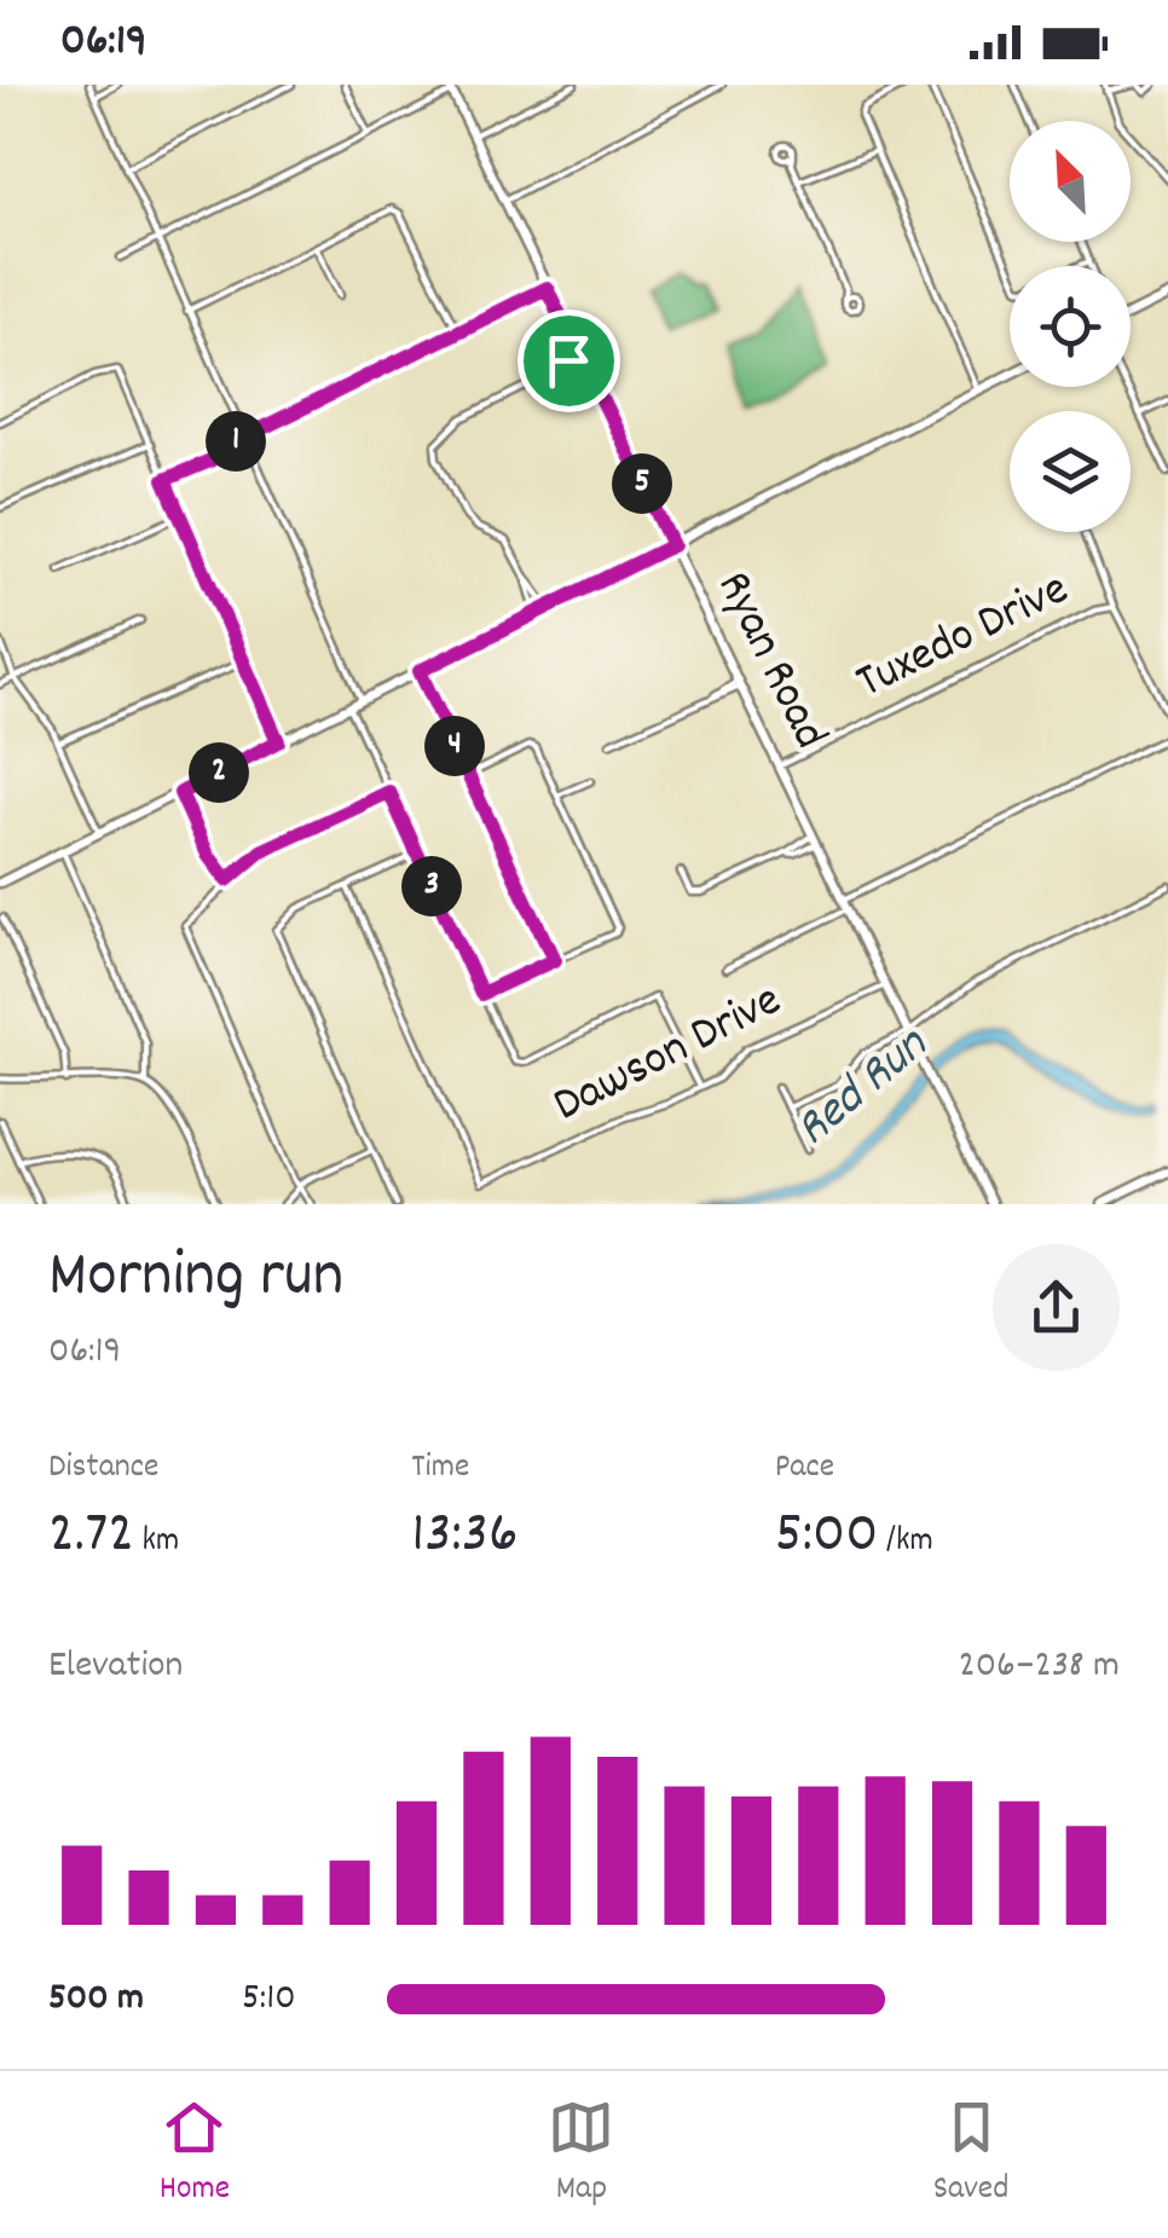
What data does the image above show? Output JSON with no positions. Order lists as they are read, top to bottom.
{
  "streets": {
    "main road": ["Ryan Road"],
    "street": ["Tuxedo Drive", "Dawson Drive"]
  },
  "crossings": [
    ["Tuxedo Drive", "Ryan Road"],
    ["Ryan Road", "Dawson Drive"]
  ],
  "water": ["Red Run"],
  "north": "top left",
  "page": {
    "status": "06:19",
    "pins": [
      "1",
      "5",
      "4",
      "2",
      "3"
    ],
    "heading": ["Morning run", "06:19"],
    "stats": [
      ["Distance", "2.72 km"],
      ["Time", "13:36"],
      ["Pace", "5:00 /km"]
    ],
    "chart": ["Elevation", "206–238 m"],
    "list": [
      {
        "name": "500 m",
        "note": "5:10"
      }
    ],
    "tabs": ["Home", "Map", "Saved"]
  }
}
